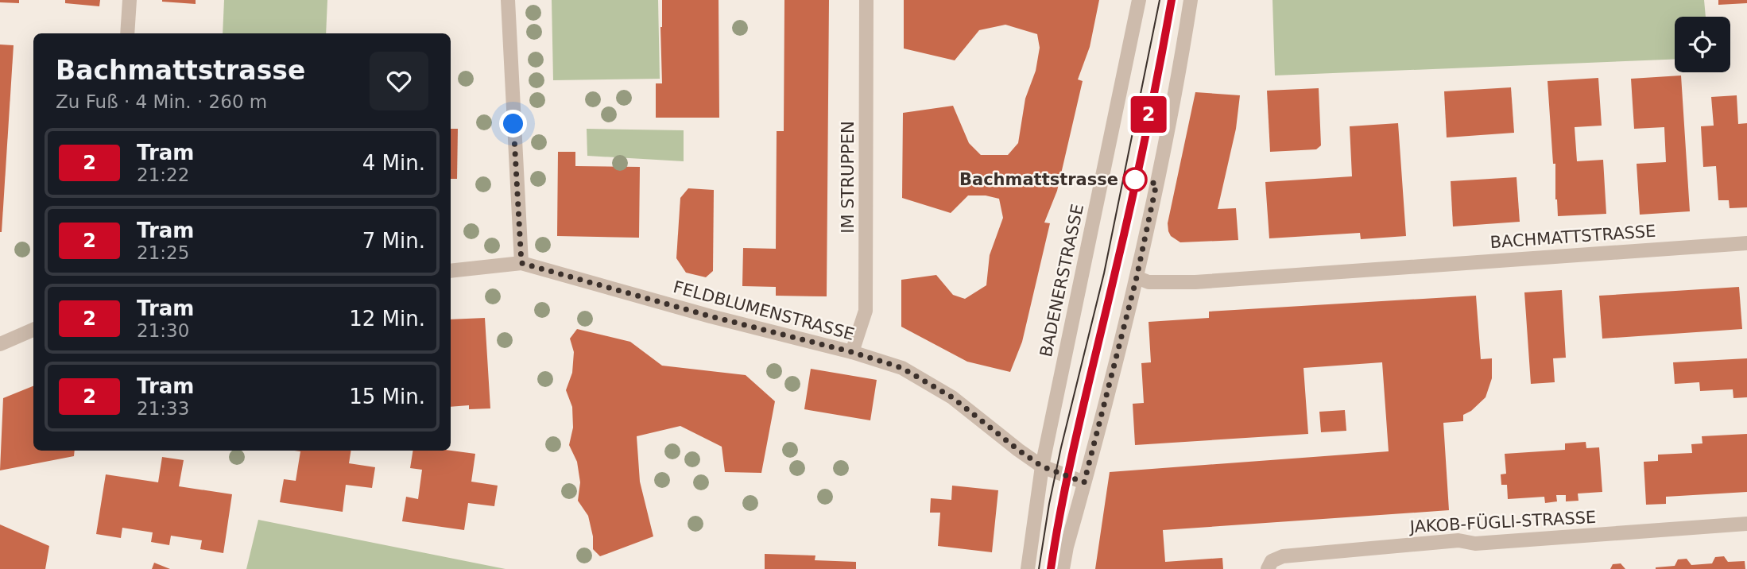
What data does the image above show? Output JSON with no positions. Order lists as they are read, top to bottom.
{
  "streets": {
    "street": [
      "IM STRUPPEN",
      "BACHMATTSTRASSE",
      "BADENERSTRASSE",
      "FELDBLUMENSTRASSE",
      "JAKOB-FÜGLI-STRASSE"
    ]
  },
  "crossings": [
    ["IM STRUPPEN", "FELDBLUMENSTRASSE"],
    ["BADENERSTRASSE", "FELDBLUMENSTRASSE"]
  ],
  "places": ["Bachmattstrasse"],
  "lines": ["tram line 2"],
  "page": {
    "on_map": "2",
    "heading": ["Bachmattstrasse", "Zu Fuß · 4 Min. · 260 m"],
    "list": [
      {
        "mark": "2",
        "name": "Tram",
        "note": "21:22",
        "value": "4 Min."
      },
      {
        "mark": "2",
        "name": "Tram",
        "note": "21:25",
        "value": "7 Min."
      },
      {
        "mark": "2",
        "name": "Tram",
        "note": "21:30",
        "value": "12 Min."
      },
      {
        "mark": "2",
        "name": "Tram",
        "note": "21:33",
        "value": "15 Min."
      }
    ]
  }
}
